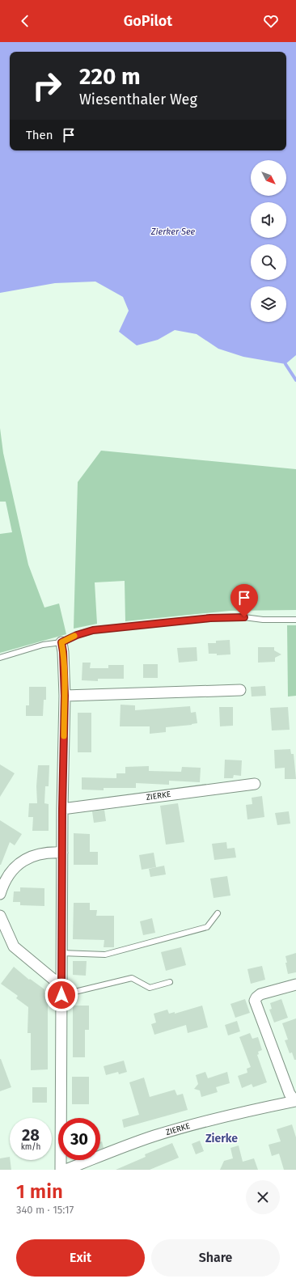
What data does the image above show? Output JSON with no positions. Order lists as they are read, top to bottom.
{
  "streets": {
    "street": ["ZIERKE"]
  },
  "districts": ["Zierke"],
  "water": ["Zierker See"],
  "north": "bottom right",
  "page": {
    "header": "GoPilot",
    "turn": ["220 m", "Wiesenthaler Weg"],
    "then": "Then",
    "speed": "28 km/h",
    "limit": "30",
    "heading": ["1 min", "340 m · 15:17"],
    "buttons": ["Exit", "Share"]
  }
}
